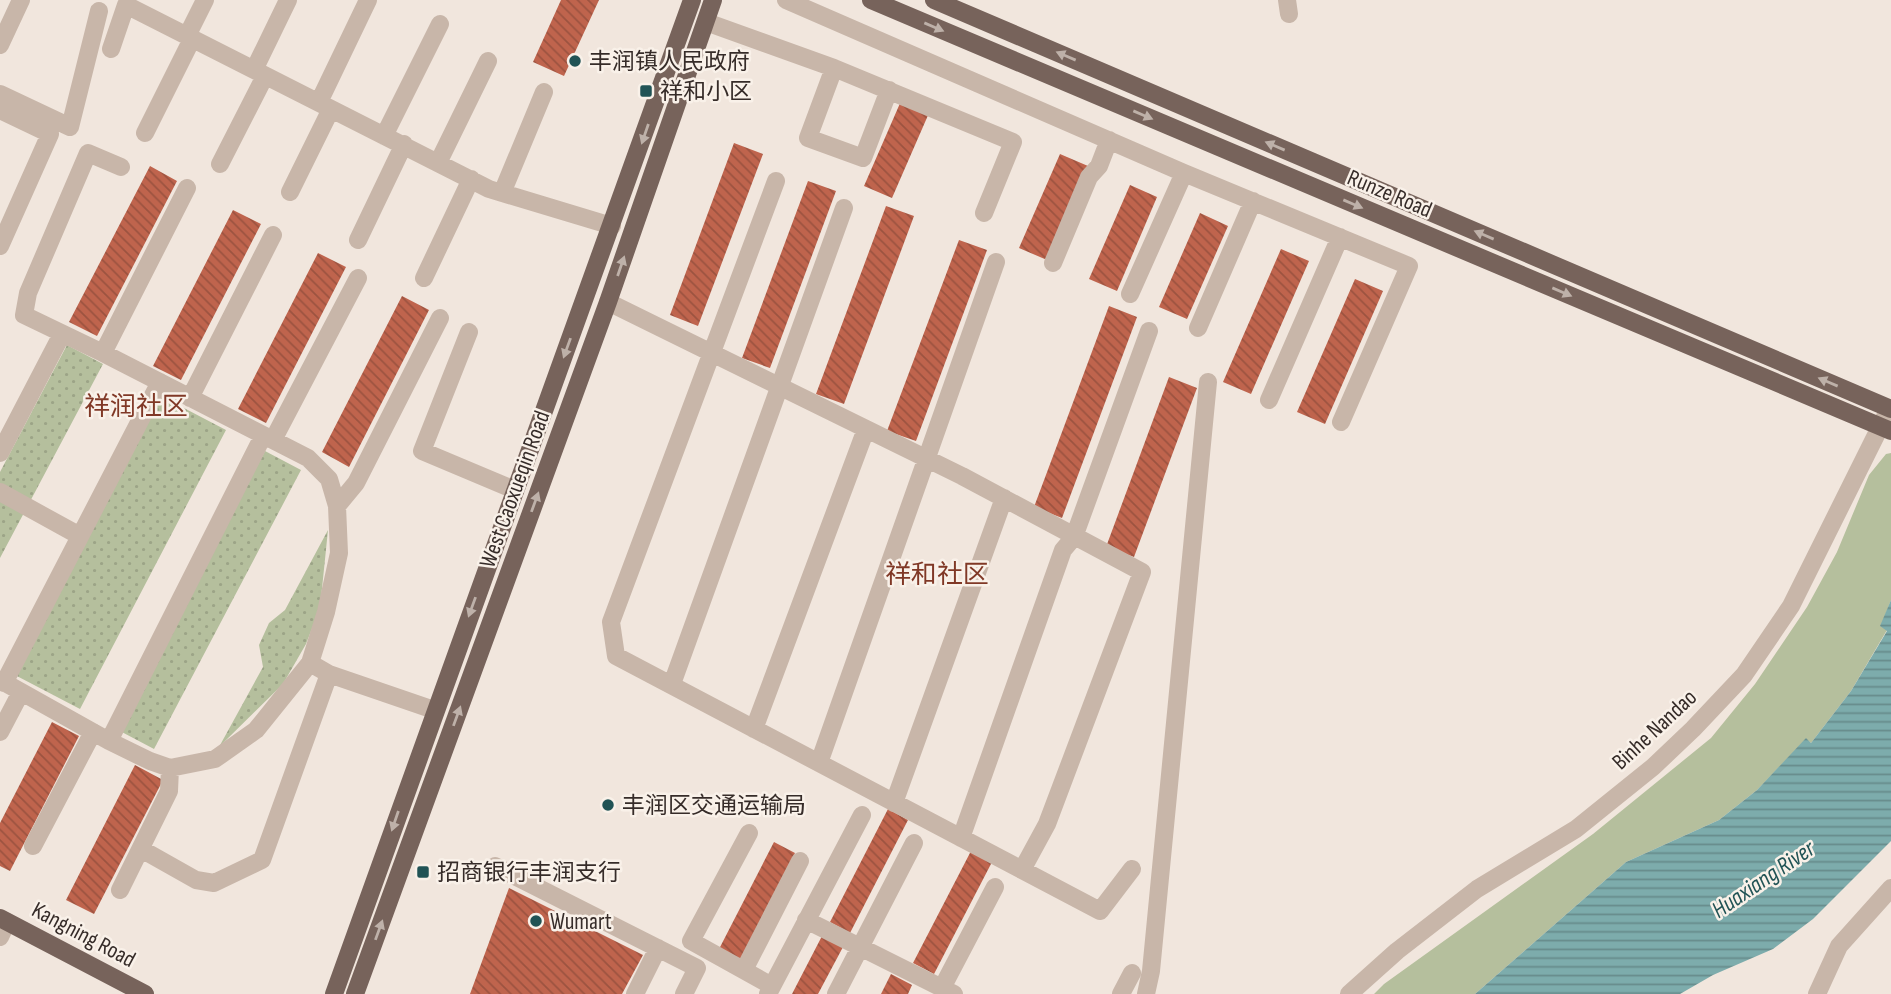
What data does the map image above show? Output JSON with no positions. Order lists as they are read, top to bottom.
{
  "streets": {
    "main road": ["Runze Road", "West Caoxueqin Road", "Kangning Road"],
    "street": ["Binhe Nandao"]
  },
  "crossings": [
    ["Runze Road", "Binhe Nandao"]
  ],
  "districts": ["祥润社区", "祥和社区"],
  "water": ["Huaxiang River"],
  "places": {
    "other": ["丰润镇人民政府", "丰润区交通运输局", "Wumart"],
    "transit": ["祥和小区", "招商银行丰润支行"]
  }
}
